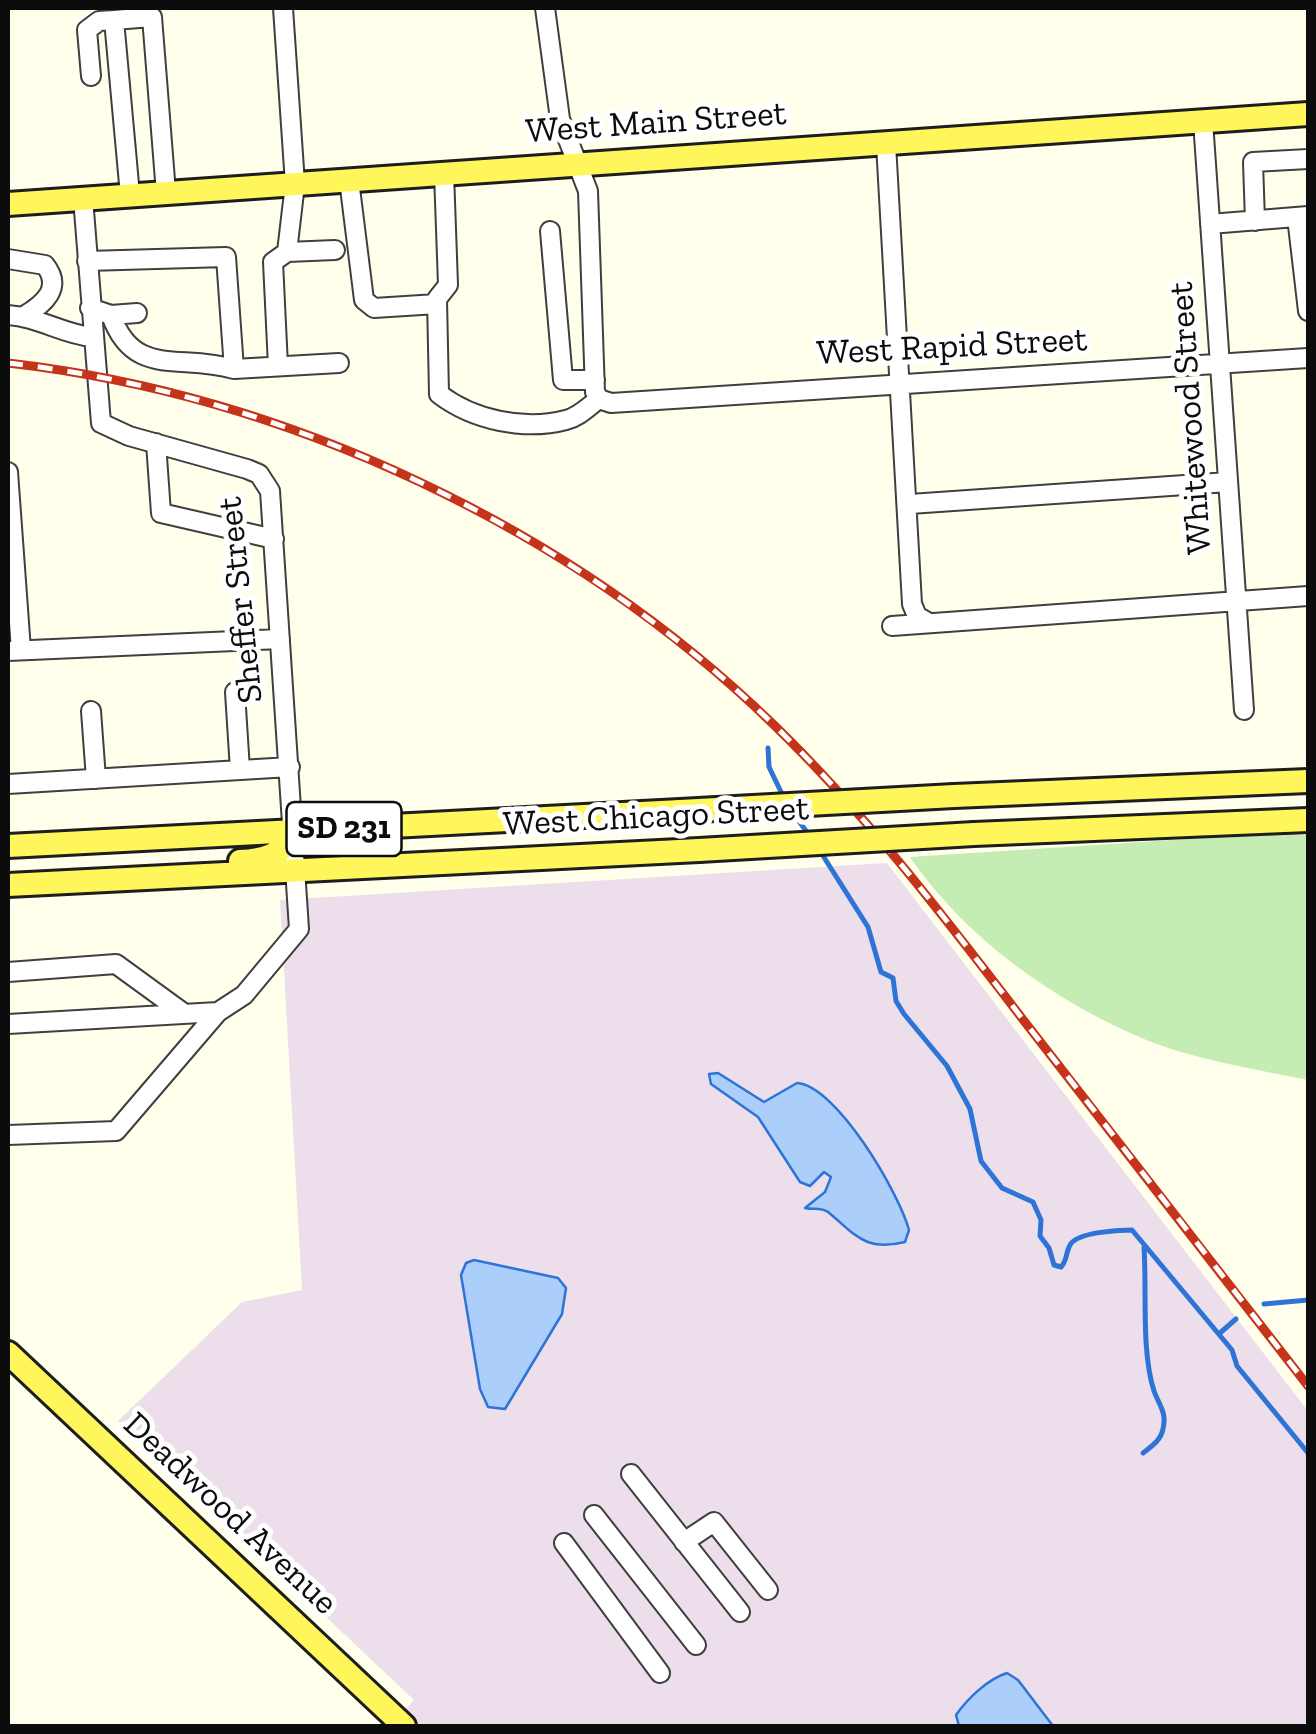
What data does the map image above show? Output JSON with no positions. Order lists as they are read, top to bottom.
{
  "streets": {
    "main road": [
      "West Main Street",
      "West Chicago Street",
      "SD 231",
      "Deadwood Avenue"
    ],
    "street": ["West Rapid Street", "Whitewood Street", "Sheffer Street"]
  },
  "crossings": [
    ["West Main Street", "Whitewood Street"],
    ["West Main Street", "Sheffer Street"],
    ["West Rapid Street", "Whitewood Street"],
    ["Sheffer Street", "West Chicago Street"]
  ]
}
